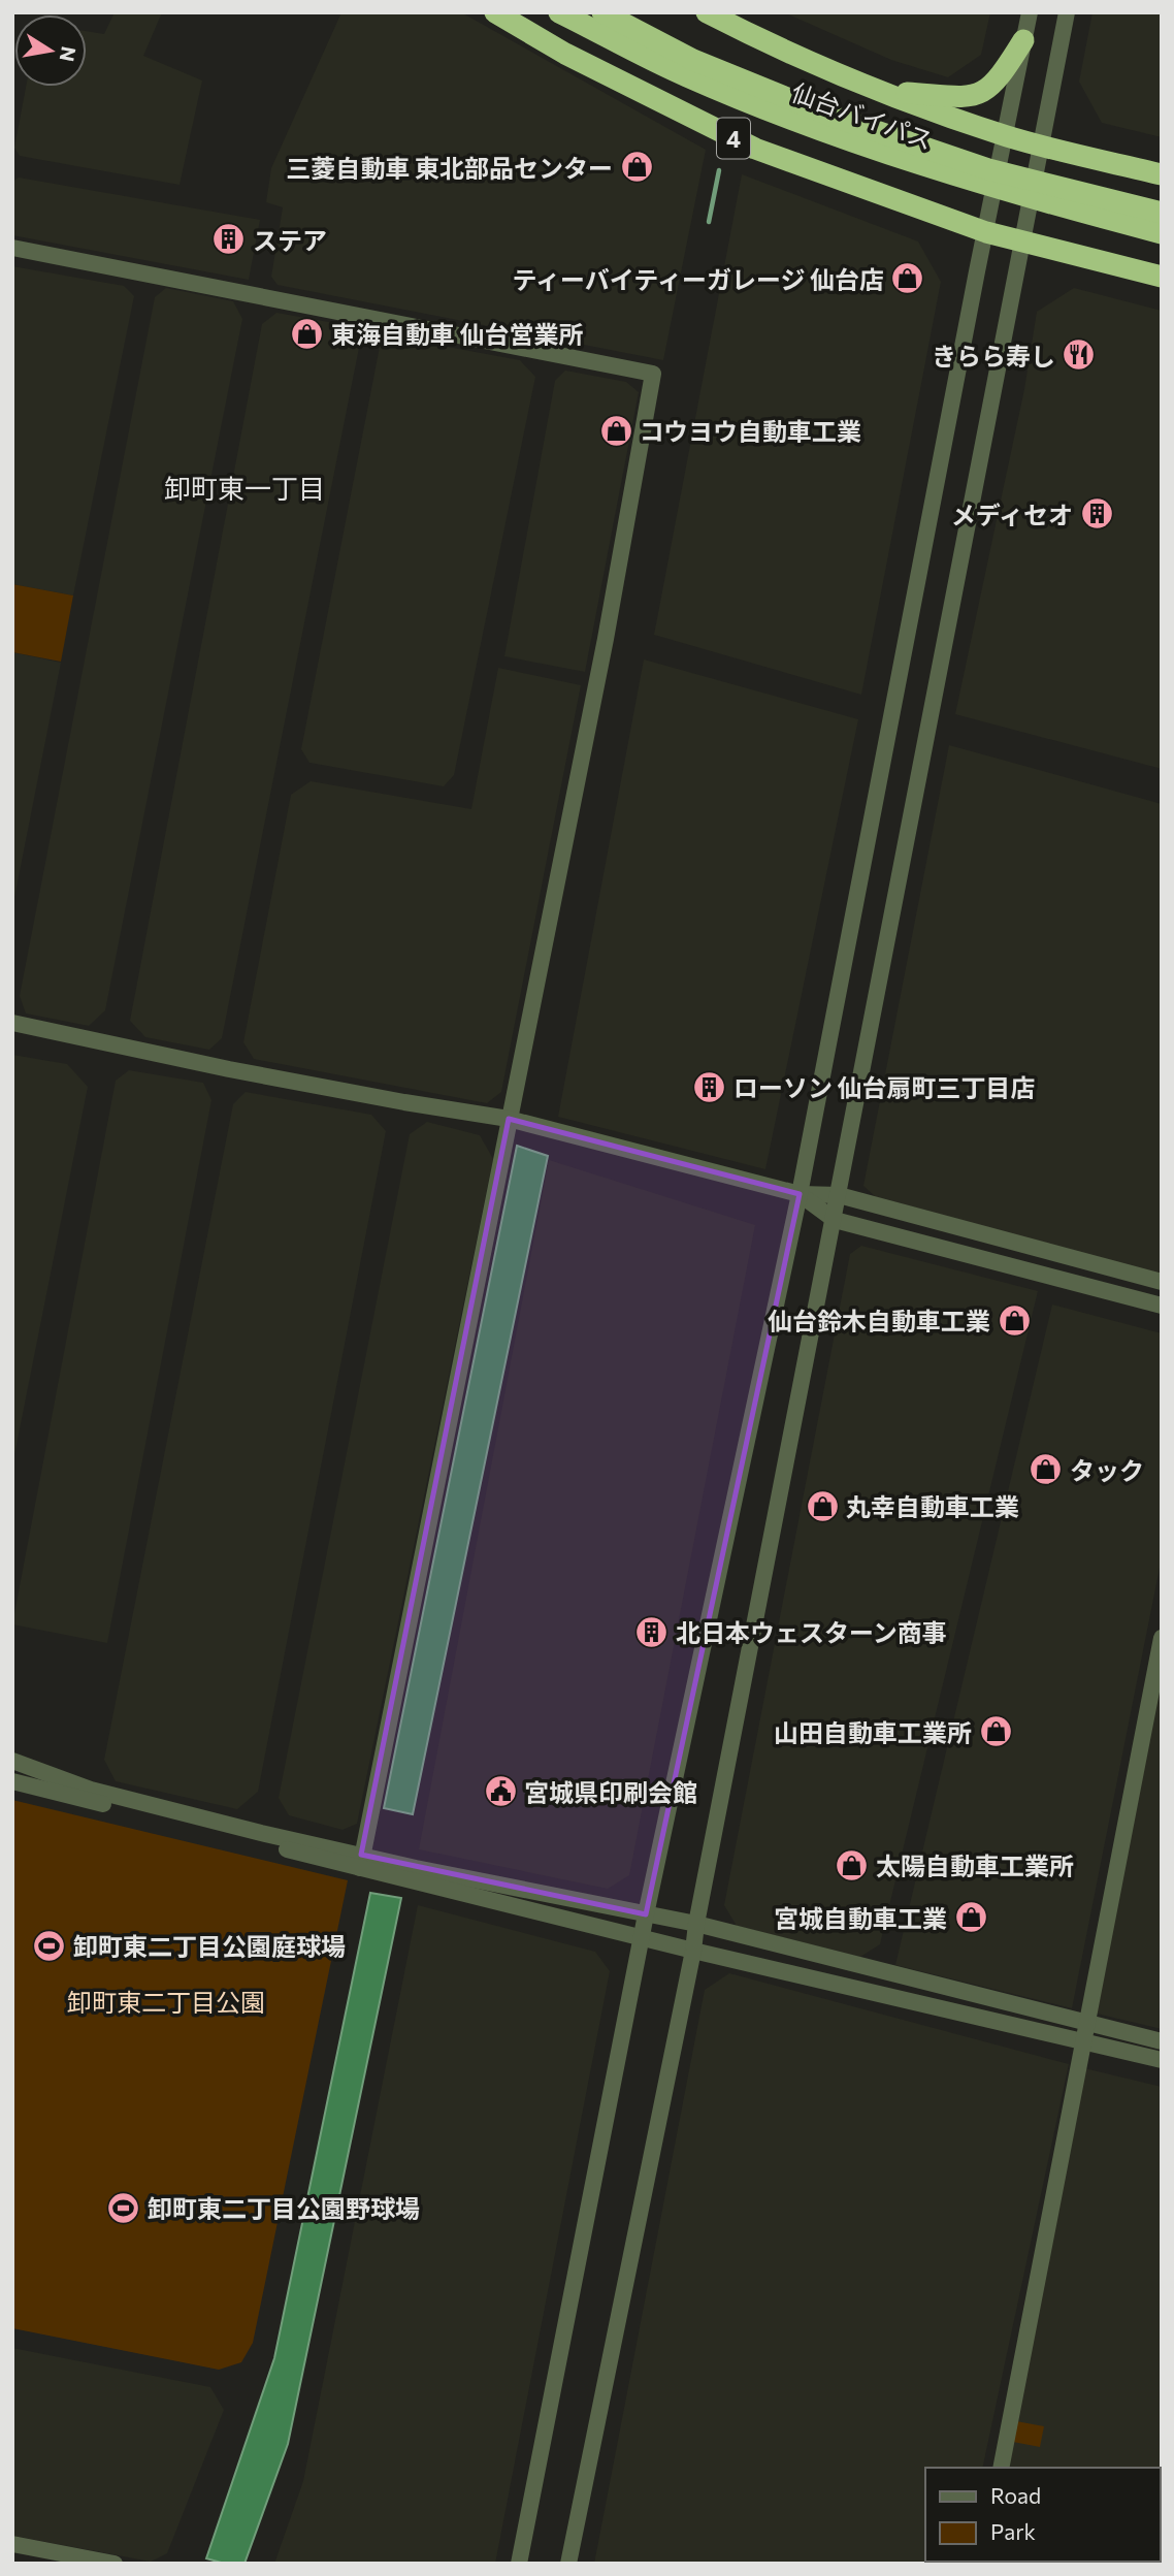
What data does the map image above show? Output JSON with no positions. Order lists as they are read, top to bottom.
{
  "streets": {
    "highway": ["仙台バイパス", "4"]
  },
  "districts": ["卸町東一丁目"],
  "parks": ["卸町東二丁目公園"],
  "places": {
    "shop": [
      "三菱自動車 東北部品センター",
      "ティーバイティーガレージ 仙台店",
      "東海自動車 仙台営業所",
      "コウヨウ自動車工業",
      "仙台鈴木自動車工業",
      "タック",
      "丸幸自動車工業",
      "山田自動車工業所",
      "太陽自動車工業所",
      "宮城自動車工業"
    ],
    "building": [
      "ステア",
      "メディセオ",
      "ローソン 仙台扇町三丁目店",
      "北日本ウェスターン商事"
    ],
    "restaurant": ["きらら寿し"],
    "public building": ["宮城県印刷会館"],
    "sports": ["卸町東二丁目公園庭球場", "卸町東二丁目公園野球場"]
  },
  "legend": ["Road", "Park"],
  "north": "right"
}
